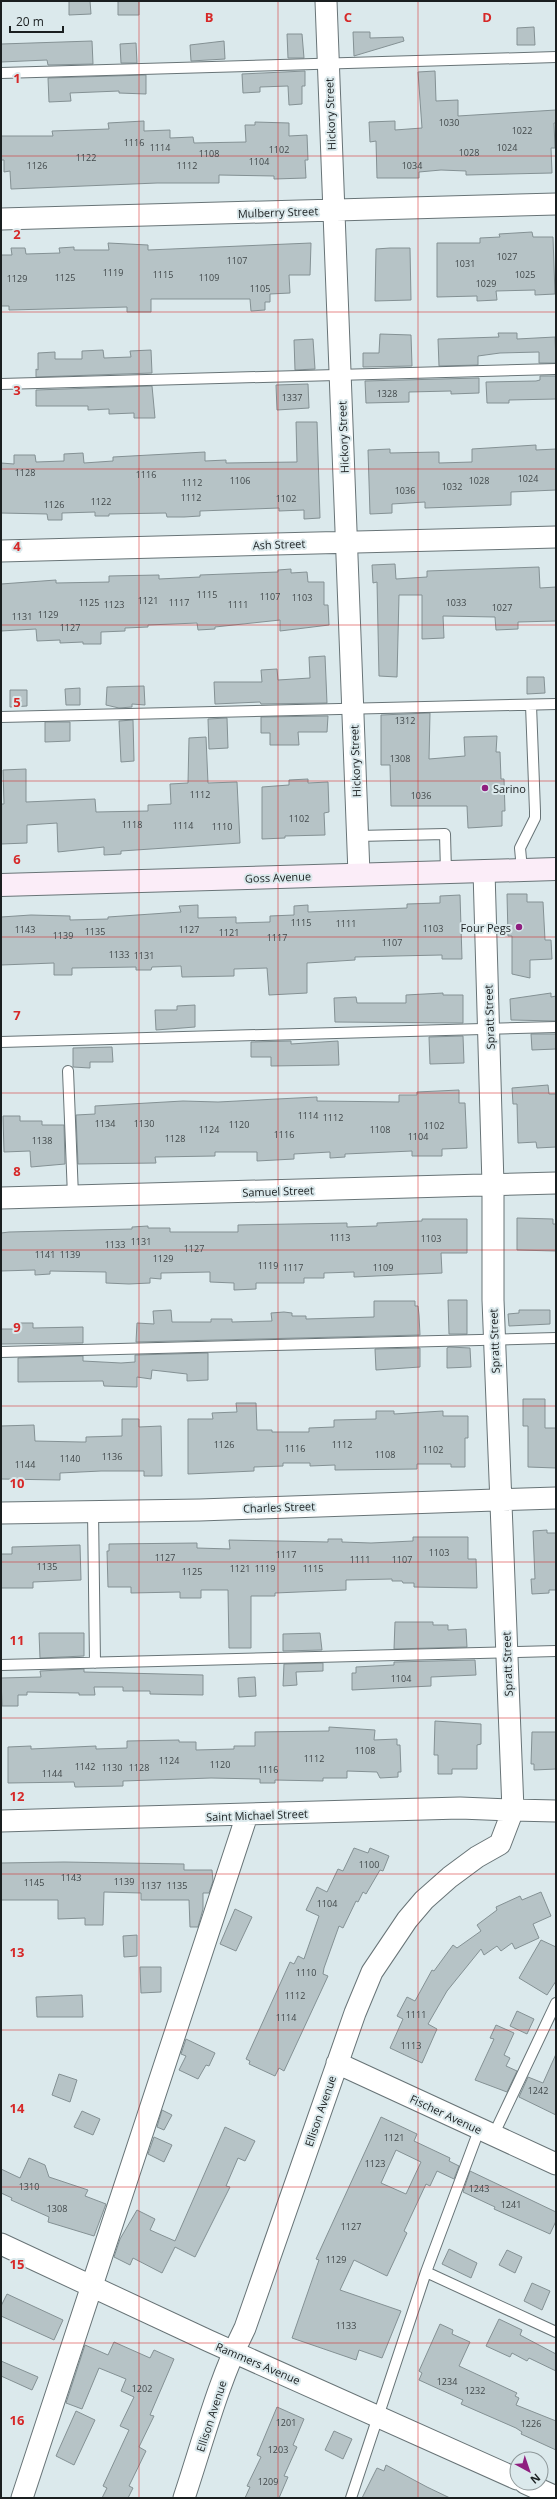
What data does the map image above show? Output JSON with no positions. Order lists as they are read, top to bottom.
{
  "streets": {
    "main road": ["Goss Avenue"],
    "street": [
      "Hickory Street",
      "Mulberry Street",
      "Ash Street",
      "Spratt Street",
      "Samuel Street",
      "Charles Street",
      "Saint Michael Street",
      "Ellison Avenue",
      "Fischer Avenue",
      "Rammers Avenue"
    ]
  },
  "crossings": [
    ["Hickory Street", "Mulberry Street"],
    ["Hickory Street", "Ash Street"],
    ["Hickory Street", "Goss Avenue"],
    ["Goss Avenue", "Spratt Street"],
    ["Spratt Street", "Samuel Street"],
    ["Spratt Street", "Charles Street"],
    ["Spratt Street", "Saint Michael Street"],
    ["Spratt Street", "Ellison Avenue"],
    ["Saint Michael Street", "Ellison Avenue"],
    ["Ellison Avenue", "Fischer Avenue"],
    ["Ellison Avenue", "Rammers Avenue"]
  ],
  "places": ["Sarino", "Four Pegs"],
  "house_numbers": [
    "1030",
    "1022",
    "1116",
    "1114",
    "1024",
    "1102",
    "1028",
    "1108",
    "1122",
    "1104",
    "1126",
    "1112",
    "1034",
    "1027",
    "1107",
    "1031",
    "1119",
    "1115",
    "1025",
    "1125",
    "1109",
    "1129",
    "1029",
    "1105",
    "1328",
    "1337",
    "1128",
    "1116",
    "1024",
    "1106",
    "1028",
    "1112",
    "1032",
    "1036",
    "1112",
    "1102",
    "1122",
    "1126",
    "1115",
    "1107",
    "1103",
    "1121",
    "1125",
    "1117",
    "1033",
    "1123",
    "1111",
    "1027",
    "1129",
    "1131",
    "1127",
    "1312",
    "1308",
    "1112",
    "1036",
    "1102",
    "1118",
    "1114",
    "1110",
    "1115",
    "1111",
    "1103",
    "1143",
    "1127",
    "1135",
    "1121",
    "1139",
    "1117",
    "1107",
    "1133",
    "1131",
    "1114",
    "1112",
    "1134",
    "1130",
    "1120",
    "1102",
    "1124",
    "1108",
    "1116",
    "1104",
    "1128",
    "1138",
    "1113",
    "1103",
    "1131",
    "1133",
    "1127",
    "1141",
    "1139",
    "1129",
    "1119",
    "1117",
    "1109",
    "1126",
    "1112",
    "1116",
    "1102",
    "1108",
    "1136",
    "1140",
    "1144",
    "1103",
    "1117",
    "1127",
    "1111",
    "1107",
    "1135",
    "1121",
    "1119",
    "1115",
    "1125",
    "1104",
    "1108",
    "1112",
    "1124",
    "1120",
    "1142",
    "1130",
    "1128",
    "1116",
    "1144",
    "1100",
    "1143",
    "1139",
    "1145",
    "1137",
    "1135",
    "1104",
    "1110",
    "1112",
    "1111",
    "1114",
    "1113",
    "1242",
    "1121",
    "1123",
    "1310",
    "1243",
    "1241",
    "1308",
    "1127",
    "1129",
    "1133",
    "1234",
    "1202",
    "1232",
    "1201",
    "1226",
    "1203",
    "1209"
  ],
  "scale_bar": "20 m",
  "north": "bottom right",
  "grid": {
    "columns": ["B", "C", "D"],
    "rows": [
      "1",
      "2",
      "3",
      "4",
      "5",
      "6",
      "7",
      "8",
      "9",
      "10",
      "11",
      "12",
      "13",
      "14",
      "15",
      "16"
    ]
  }
}
